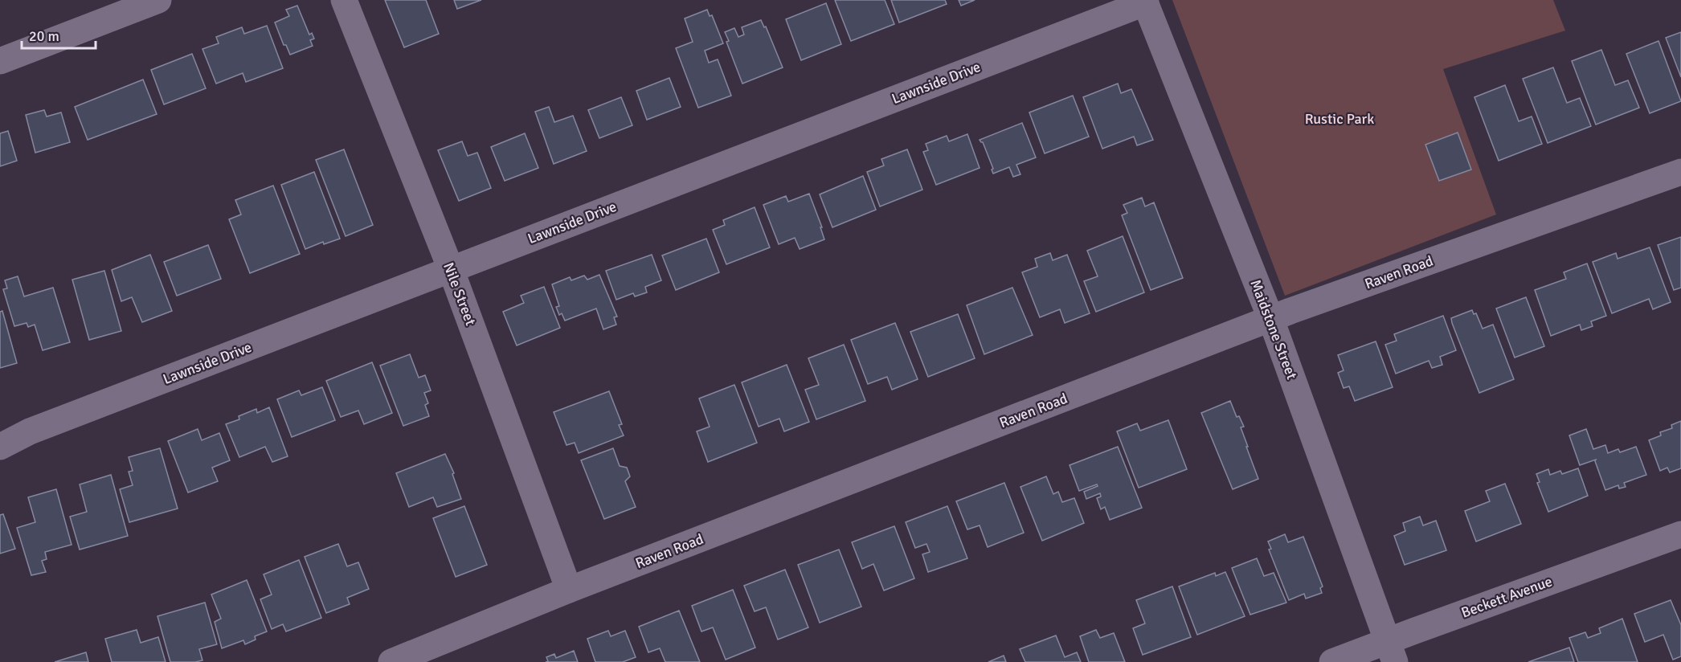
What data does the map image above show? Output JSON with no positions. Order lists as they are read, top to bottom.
{
  "streets": {
    "street": [
      "Lawnside Drive",
      "Raven Road",
      "Nile Street",
      "Maidstone Street",
      "Beckett Avenue"
    ]
  },
  "crossings": [
    ["Lawnside Drive", "Nile Street"],
    ["Lawnside Drive", "Maidstone Street"],
    ["Raven Road", "Nile Street"],
    ["Raven Road", "Maidstone Street"],
    ["Maidstone Street", "Beckett Avenue"]
  ],
  "parks": ["Rustic Park"],
  "scale_bar": "20 m"
}
